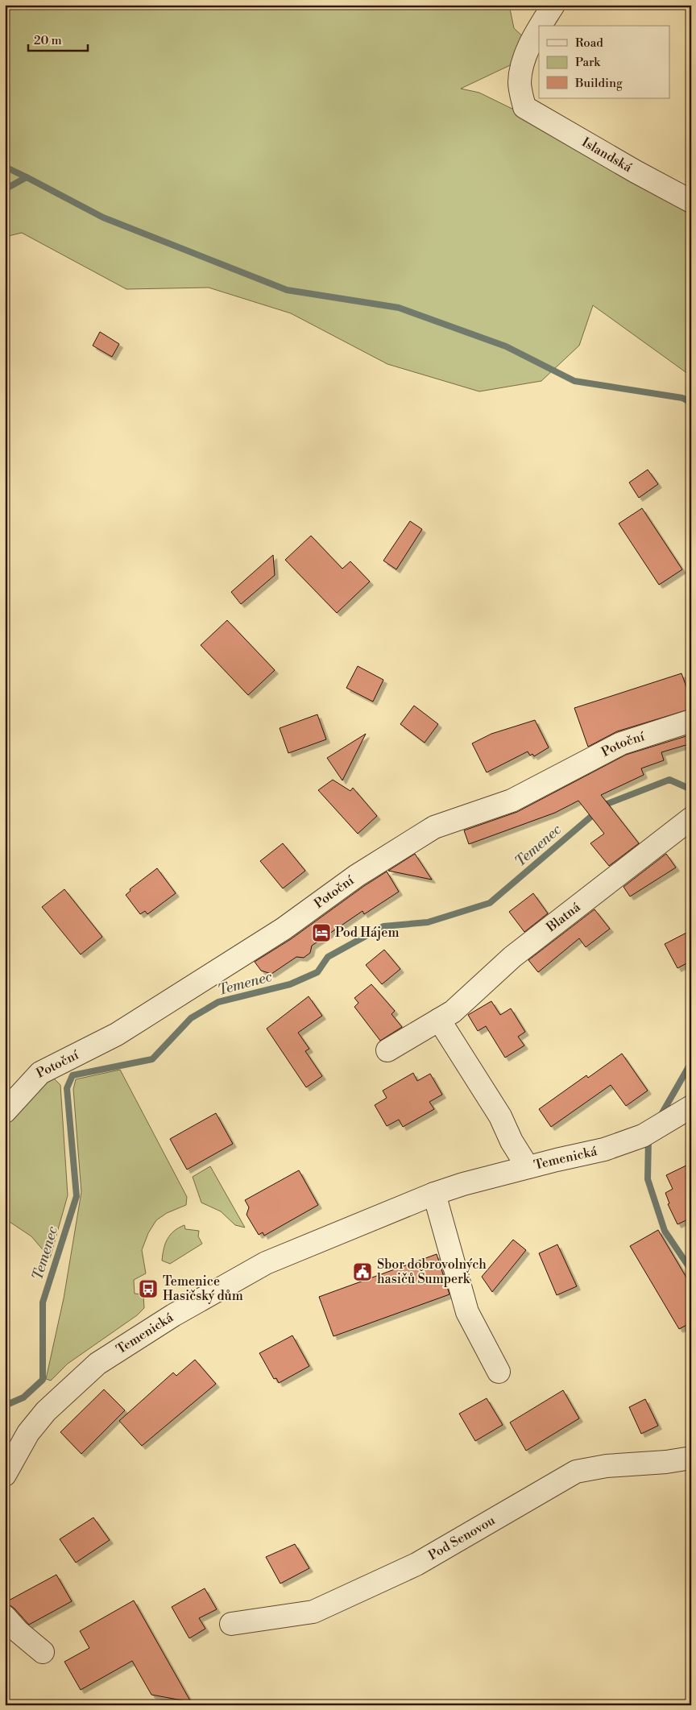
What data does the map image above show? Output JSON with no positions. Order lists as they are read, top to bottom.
{
  "streets": {
    "street": [
      "Islandská",
      "Potoční",
      "Blatná",
      "Temenická",
      "Pod Senovou"
    ]
  },
  "water": ["Temenec"],
  "places": {
    "hotel": ["Pod Hájem"],
    "public building": ["Sbor dobrovolných hasičů Šumperk"],
    "bus stop": ["Temenice Hasičský dům"]
  },
  "legend": ["Road", "Park", "Building"],
  "scale_bar": "20 m"
}
